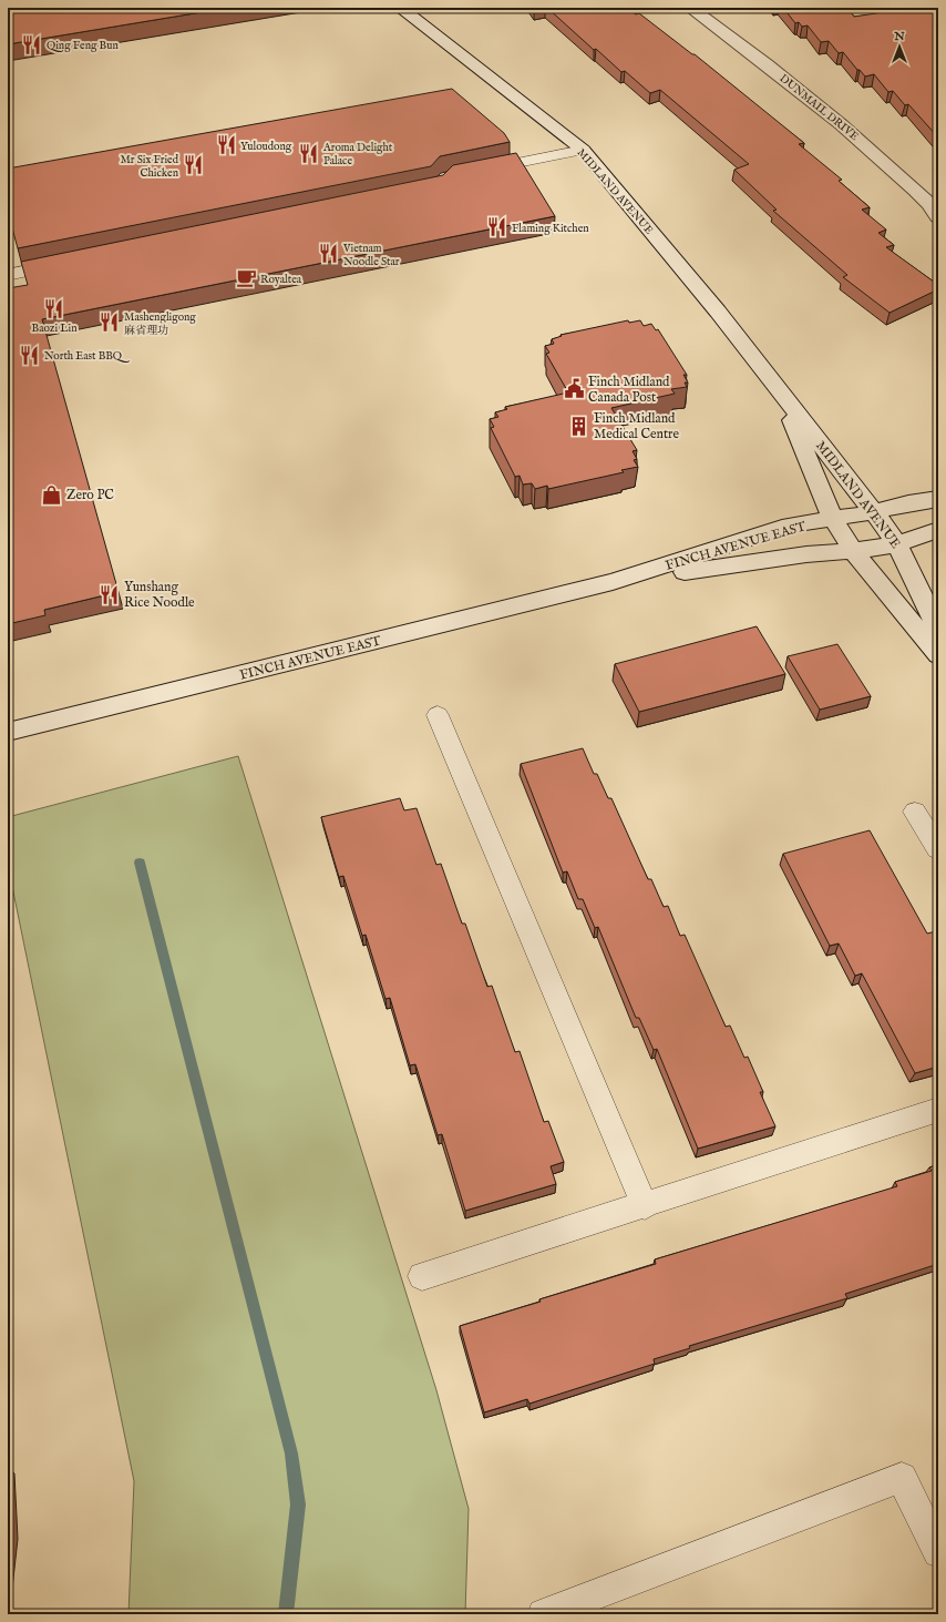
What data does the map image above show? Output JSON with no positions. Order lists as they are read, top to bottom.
{
  "streets": {
    "main road": ["DUNMAIL DRIVE", "MIDLAND AVENUE", "FINCH AVENUE EAST"]
  },
  "crossings": [
    ["MIDLAND AVENUE", "FINCH AVENUE EAST"]
  ],
  "places": {
    "restaurant": [
      "Qing Feng Bun",
      "Yuloudong",
      "Aroma Delight Palace",
      "Mr Six Fried Chicken",
      "Flaming Kitchen",
      "Vietnam Noodle Star",
      "Baozi Lin",
      "Mashengligong 麻省理功",
      "North East BBQ",
      "Yunshang Rice Noodle"
    ],
    "cafe": ["Royaltea"],
    "public building": ["Finch Midland Canada Post"],
    "building": ["Finch Midland Medical Centre"],
    "shop": ["Zero PC"]
  },
  "north": "top"
}
